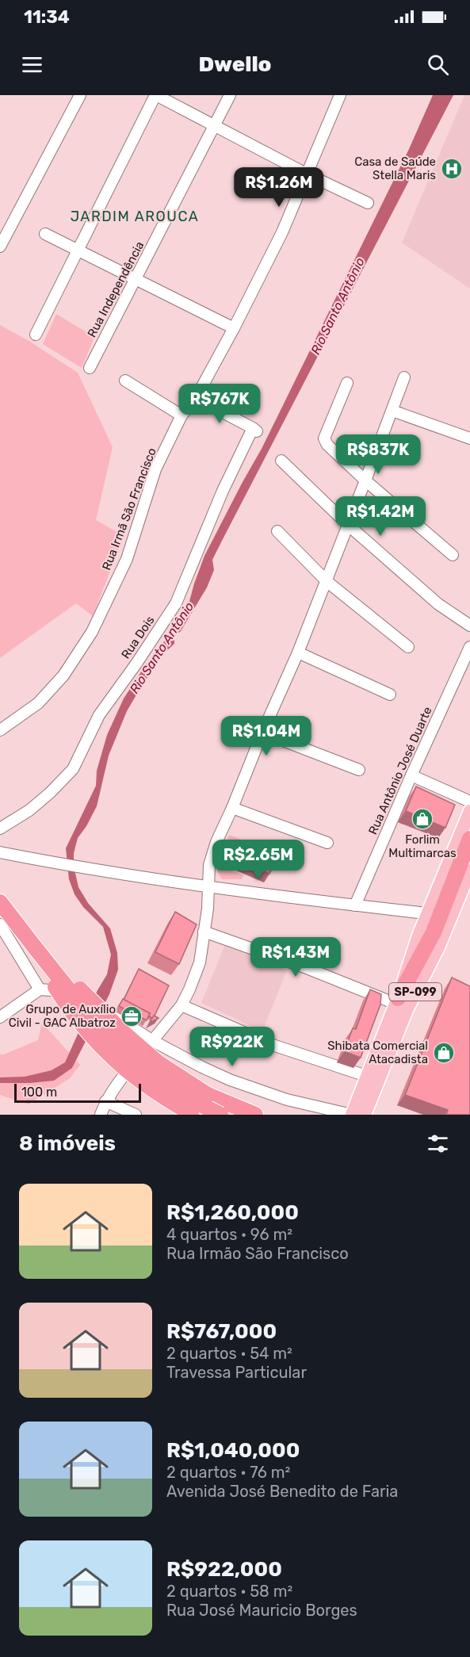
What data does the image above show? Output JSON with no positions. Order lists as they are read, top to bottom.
{
  "streets": {
    "main road": ["SP-099"],
    "street": [
      "Rua Independência",
      "Rua Irmã São Francisco",
      "Rua Dois",
      "Rua Antônio José Duarte"
    ]
  },
  "crossings": [
    ["Rua Irmã São Francisco", "Rua Dois"]
  ],
  "districts": ["JARDIM AROUCA"],
  "water": ["Rio Santo Antônio"],
  "places": {
    "hospital": ["Casa de Saúde Stella Maris"],
    "shop": ["Forlim Multimarcas", "Shibata Comercial Atacadista"],
    "office": ["Grupo de Auxílio Civil - GAC Albatroz"]
  },
  "scale_bar": "100 m",
  "page": {
    "status": "11:34",
    "header": "Dwello",
    "price": [
      "R$1.26M",
      "R$767K",
      "R$837K",
      "R$1.42M",
      "R$1.04M",
      "R$2.65M",
      "R$1.43M",
      "R$922K"
    ],
    "scale": "100 m",
    "heading": "8 imóveis",
    "list": [
      {
        "name": "R$1,260,000",
        "note": "4 quartos · 96 m² · Rua Irmão São Francisco"
      },
      {
        "name": "R$767,000",
        "note": "2 quartos · 54 m² · Travessa Particular"
      },
      {
        "name": "R$1,040,000",
        "note": "2 quartos · 76 m² · Avenida José Benedito de Faria"
      },
      {
        "name": "R$922,000",
        "note": "2 quartos · 58 m² · Rua José Mauricio Borges"
      }
    ]
  }
}
